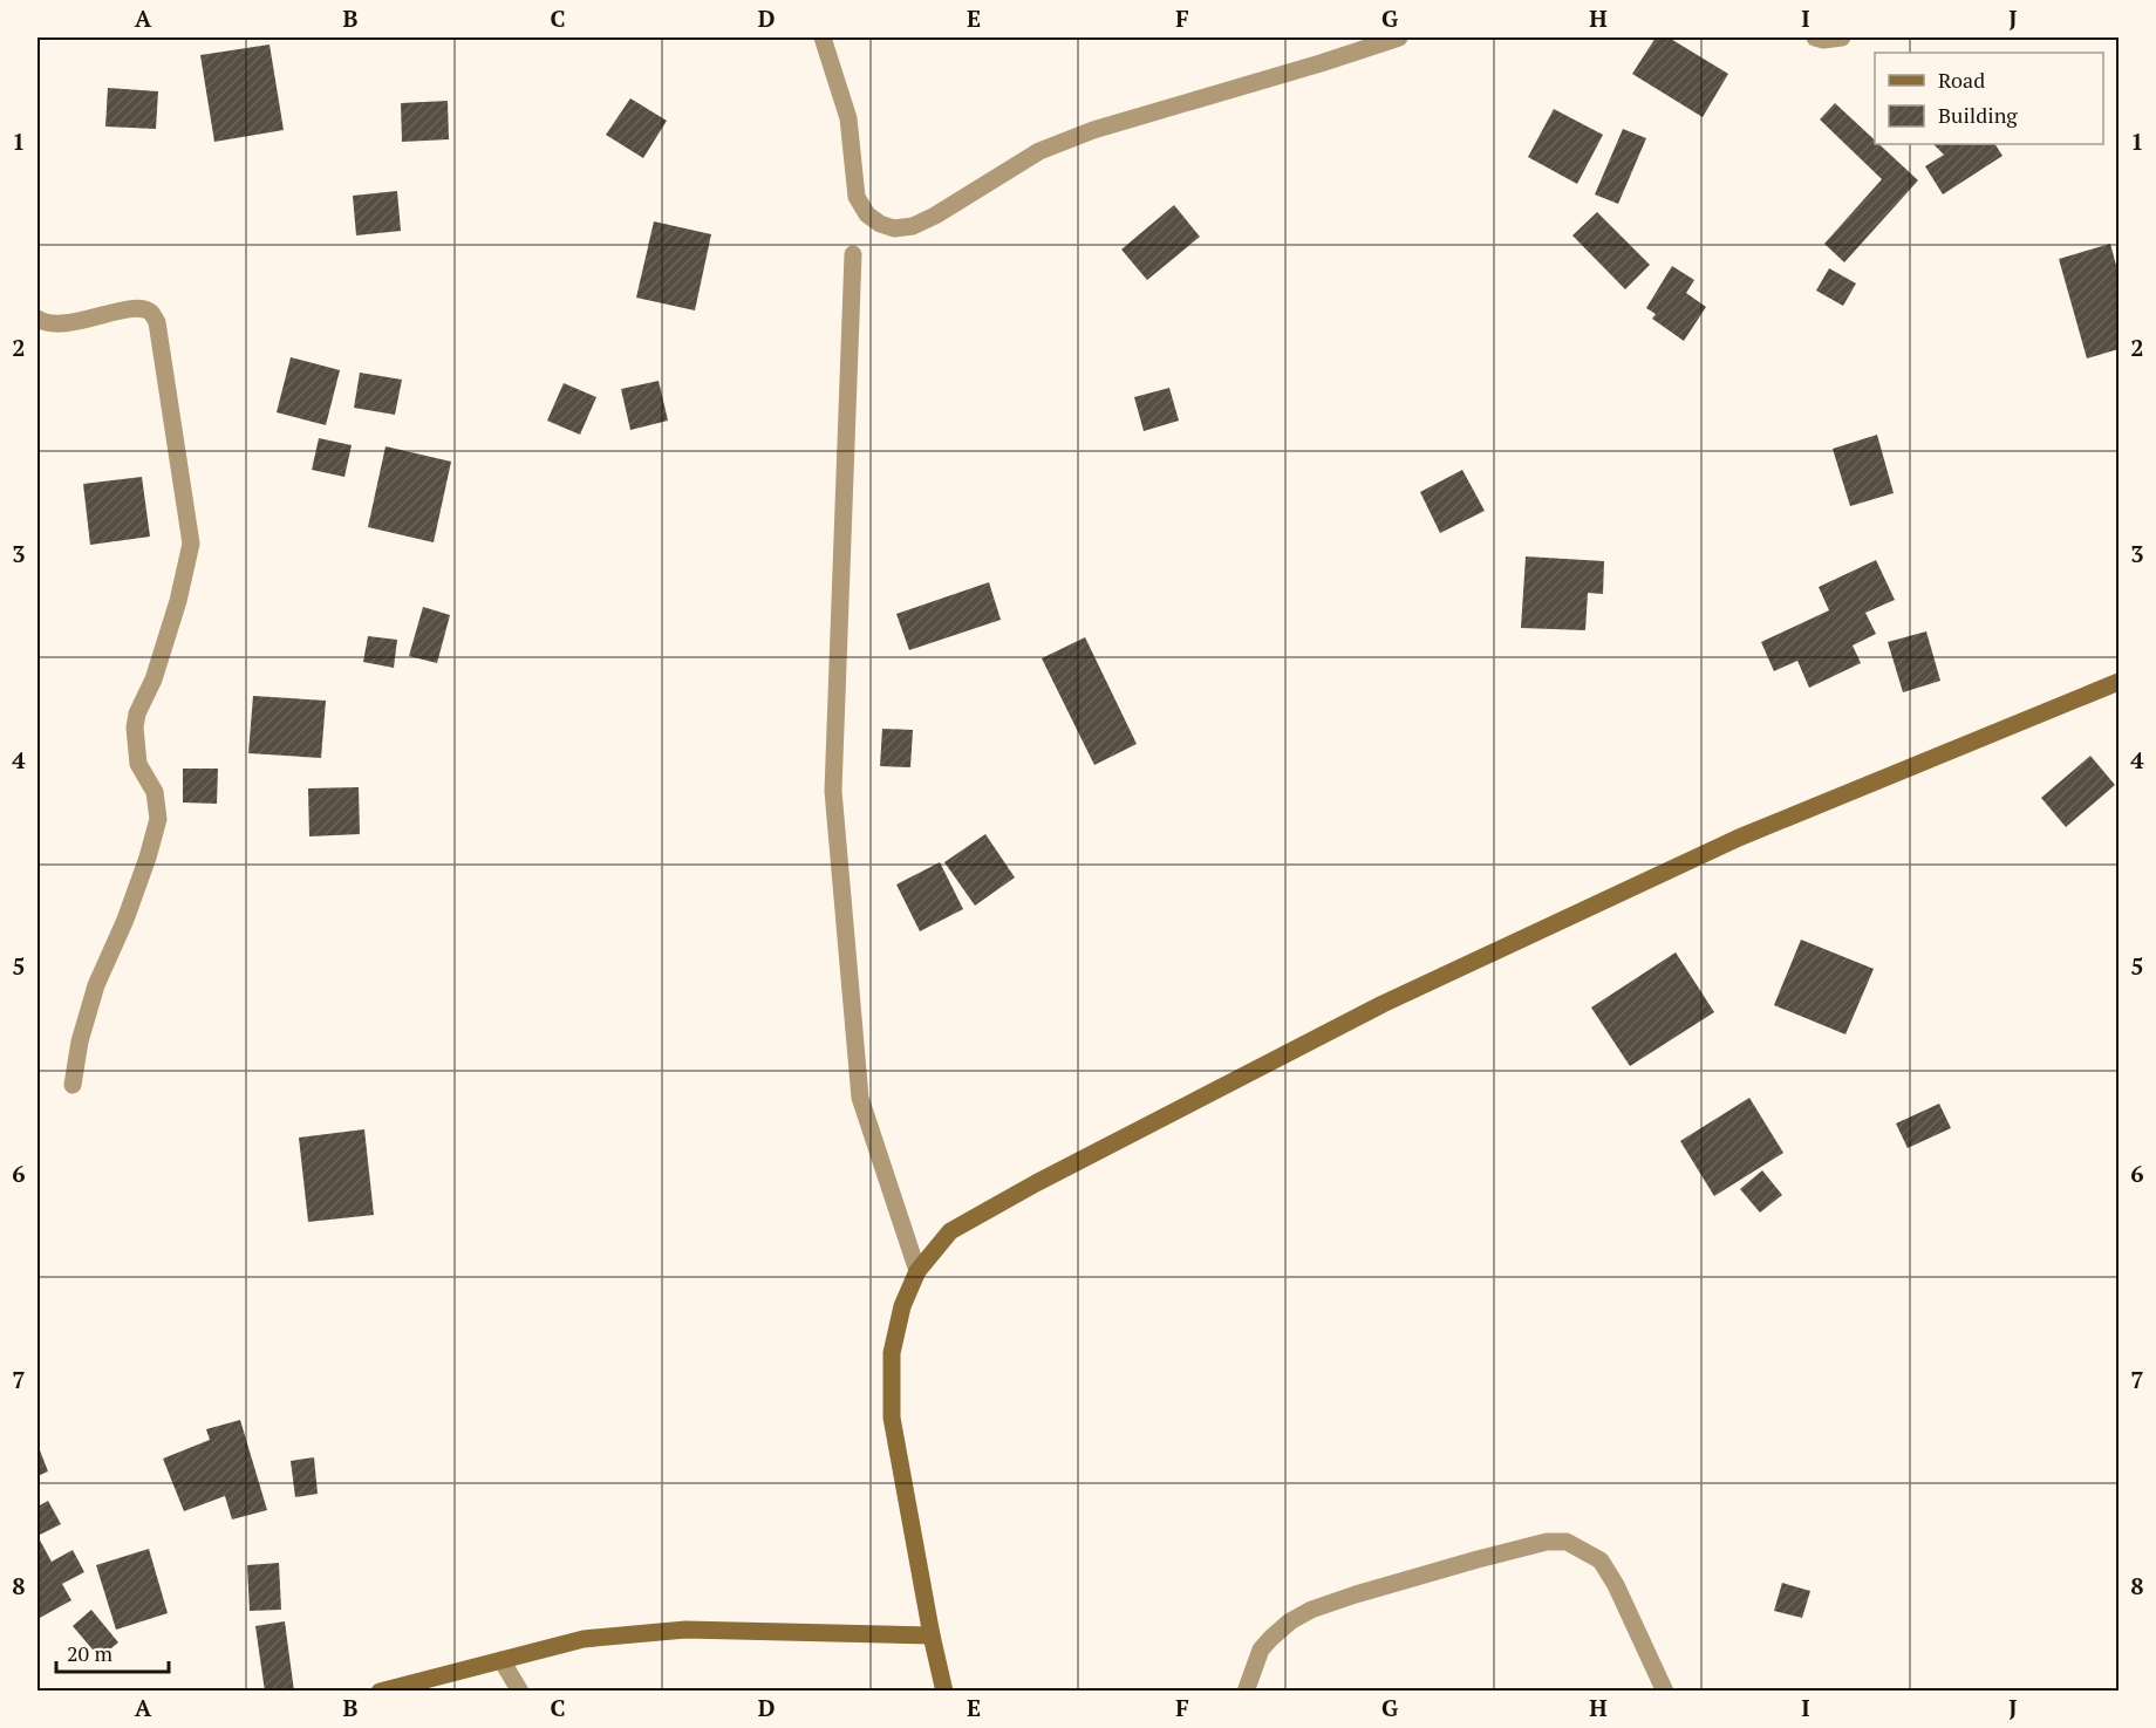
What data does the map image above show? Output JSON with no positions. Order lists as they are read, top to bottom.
{
  "legend": ["Road", "Building"],
  "scale_bar": "20 m",
  "grid": {
    "columns": [
      "A",
      "B",
      "C",
      "D",
      "E",
      "F",
      "G",
      "H",
      "I",
      "J"
    ],
    "rows": [
      "1",
      "2",
      "3",
      "4",
      "5",
      "6",
      "7",
      "8"
    ]
  }
}
